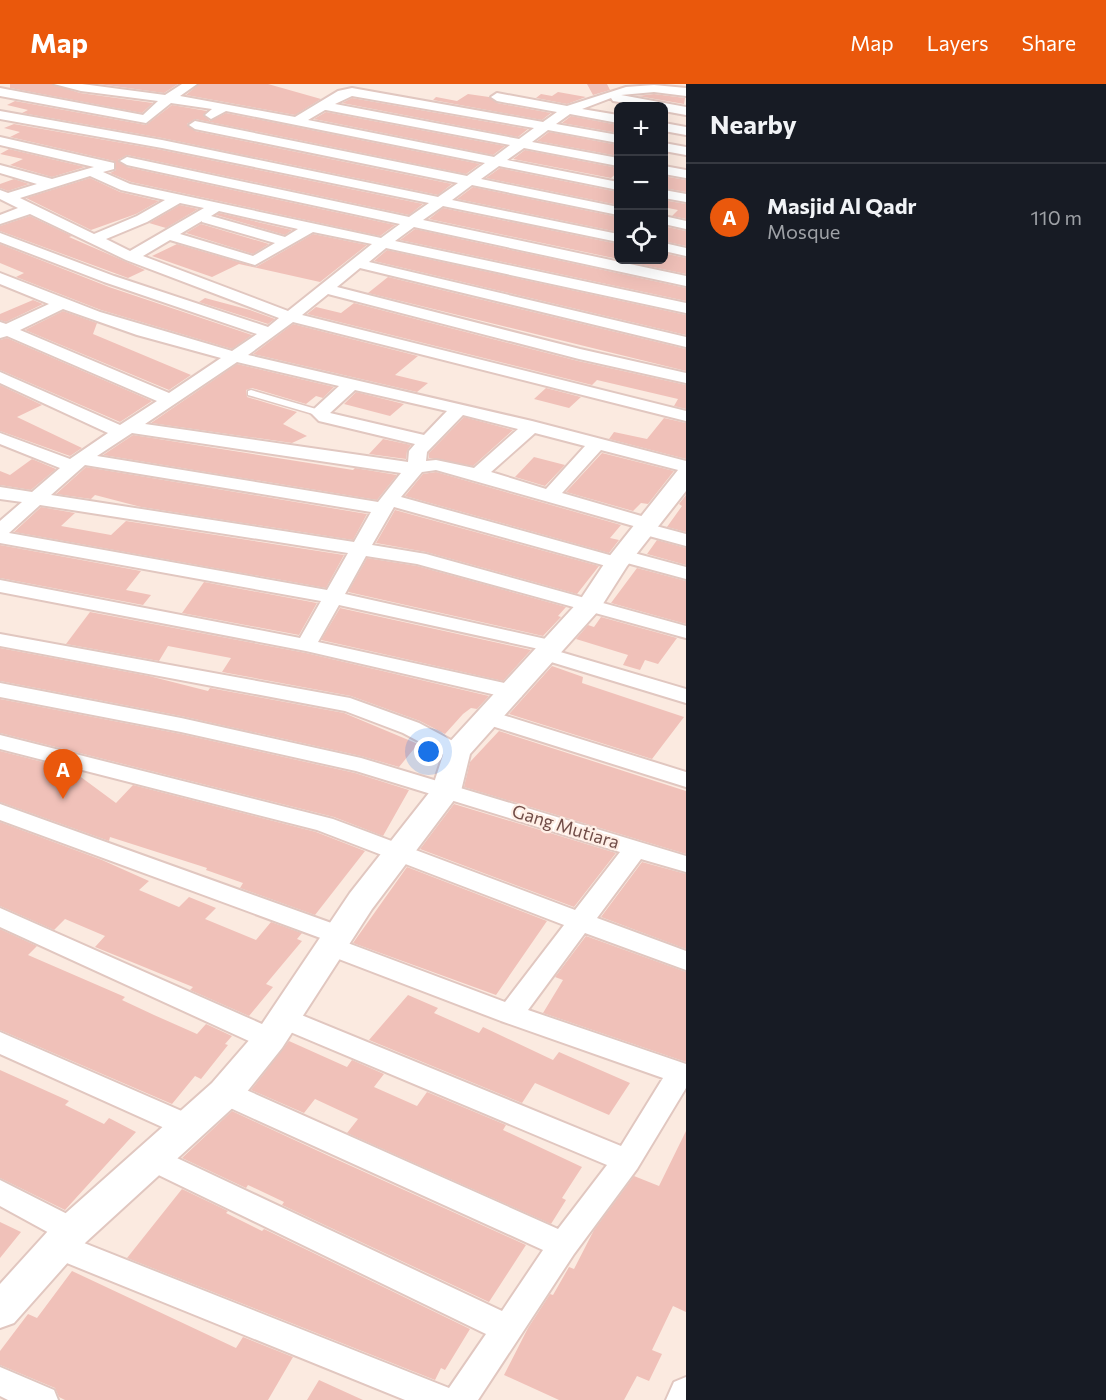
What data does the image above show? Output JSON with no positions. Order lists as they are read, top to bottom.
{
  "streets": {
    "street": ["Gang Mutiara"]
  },
  "page": {
    "header": "Map",
    "nav": ["Map", "Layers", "Share"],
    "heading": "Nearby",
    "map_buttons": ["+", "−"],
    "list": [
      {
        "mark": "A",
        "name": "Masjid Al Qadr",
        "note": "Mosque",
        "value": "110 m"
      }
    ],
    "pins": "A"
  }
}
